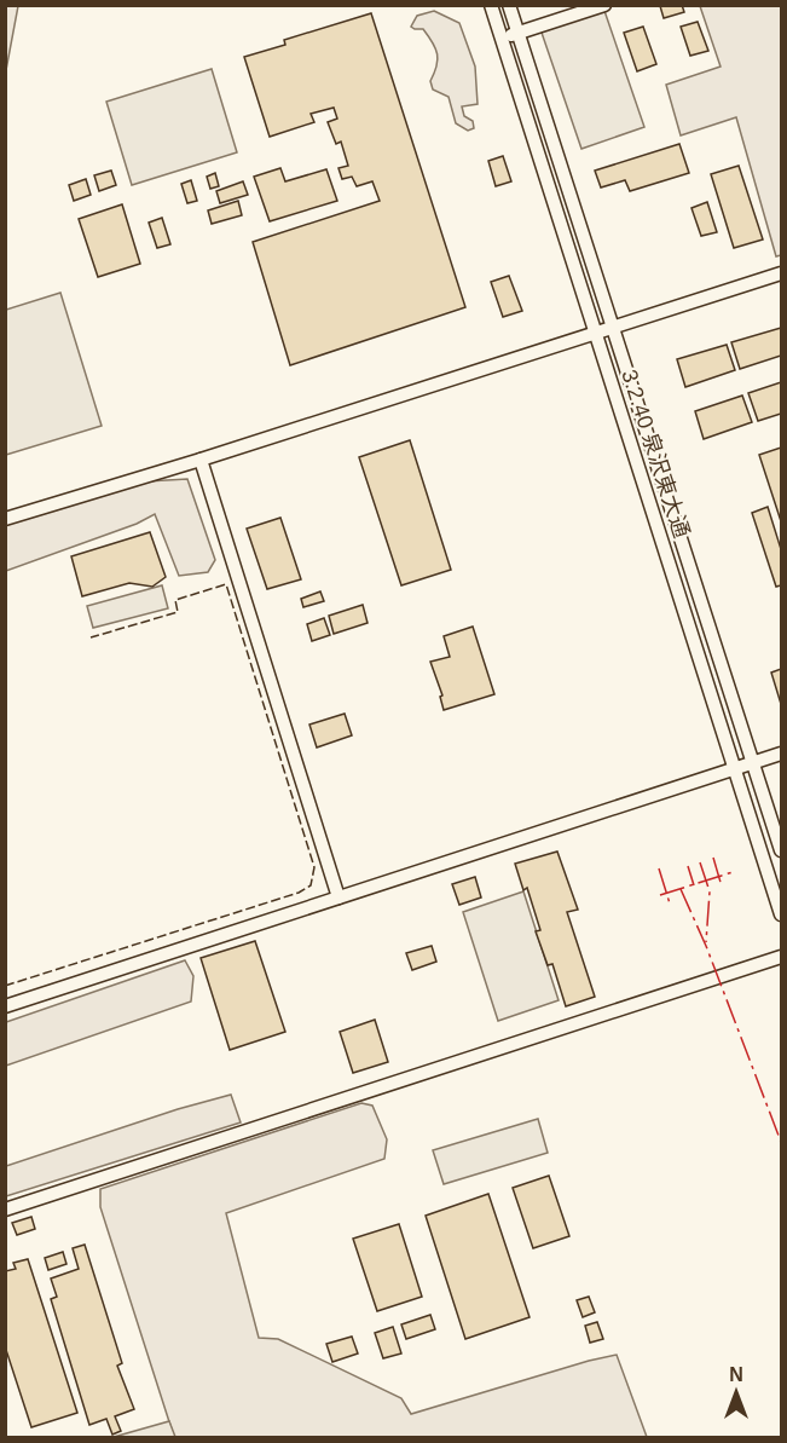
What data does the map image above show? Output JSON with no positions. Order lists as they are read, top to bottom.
{
  "streets": {
    "street": ["3.2.40 泉沢東大通"]
  },
  "north": "top"
}
